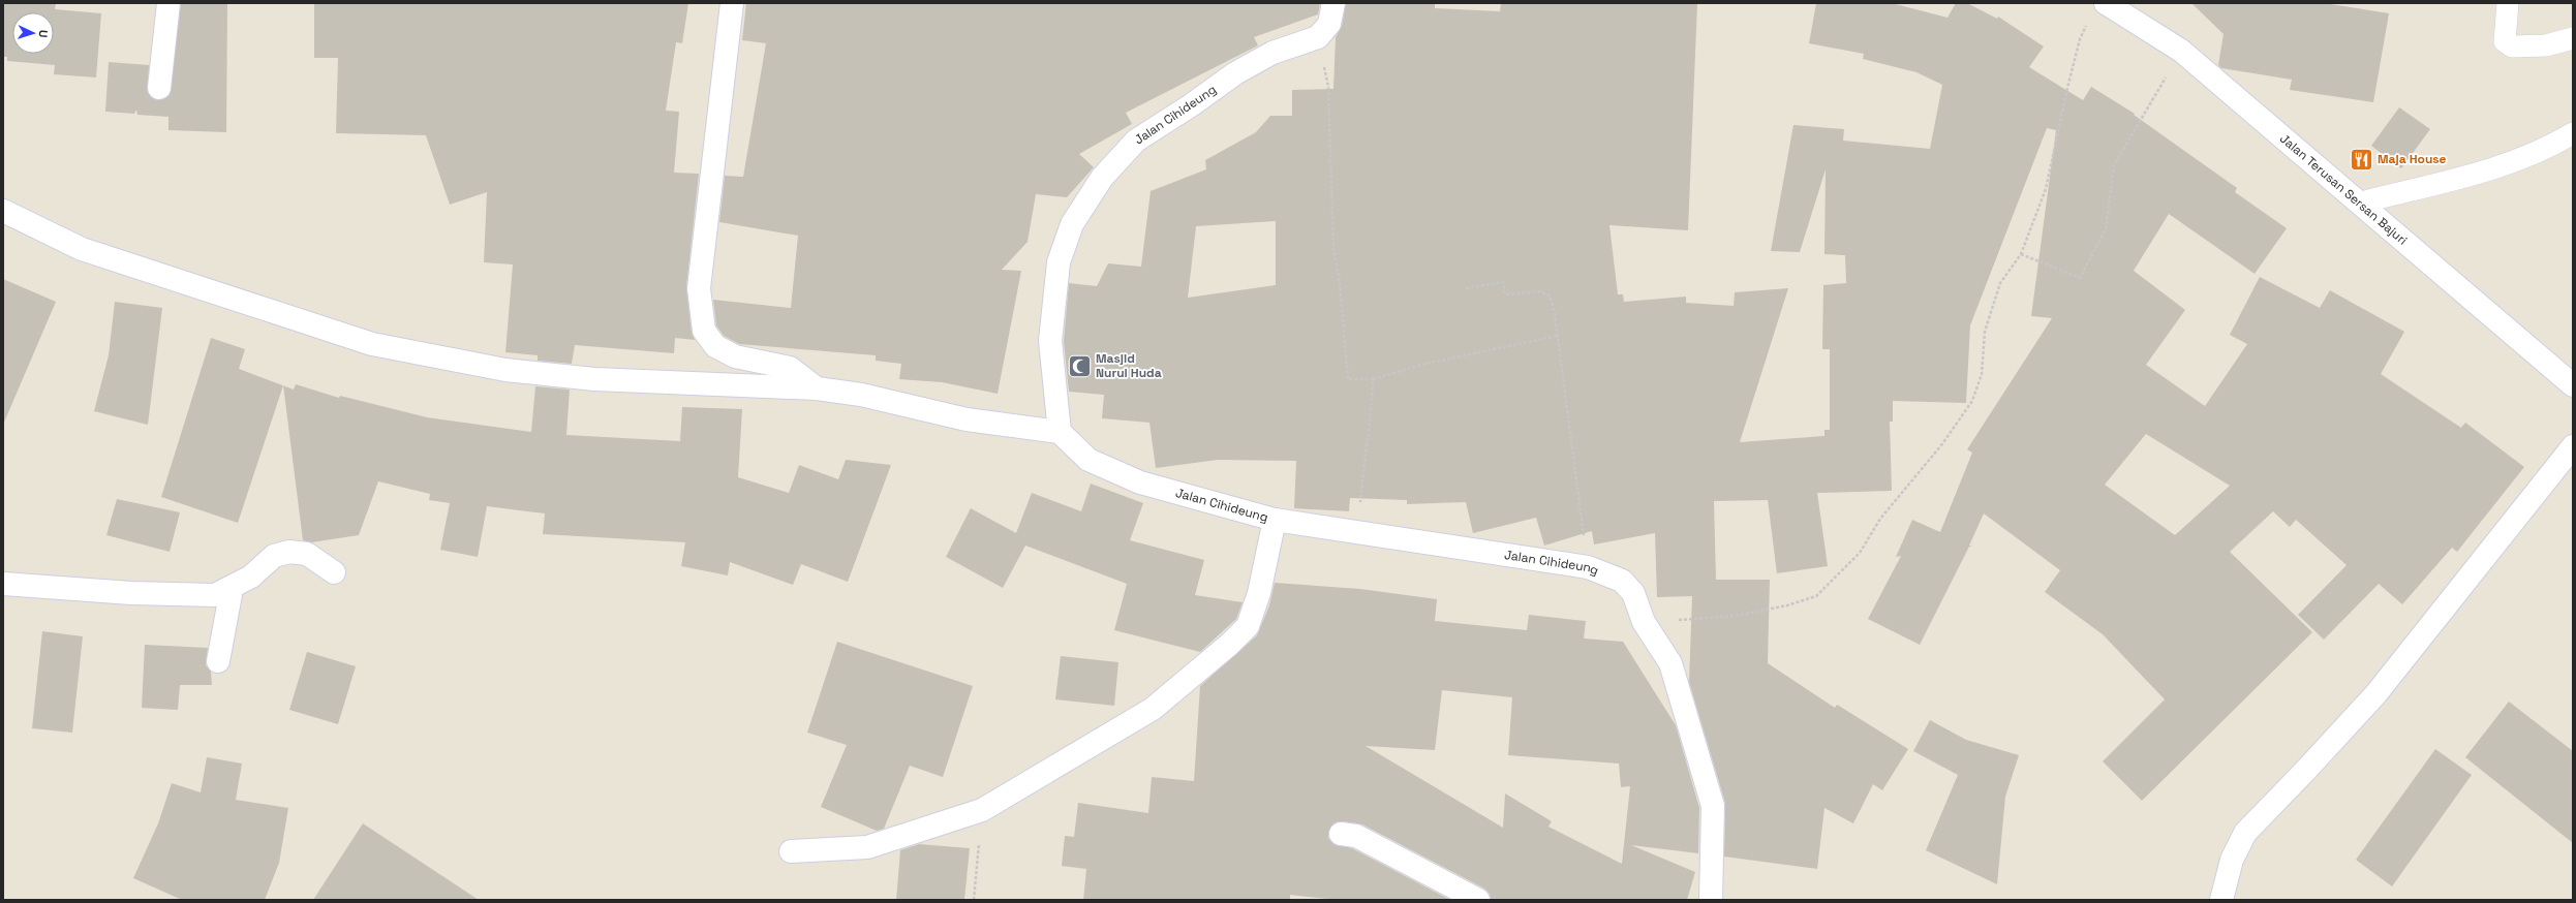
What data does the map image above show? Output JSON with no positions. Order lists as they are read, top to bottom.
{
  "streets": {
    "street": ["Jalan Cihideung", "Jalan Terusan Sersan Bajuri"]
  },
  "places": {
    "restaurant": ["Maja House"],
    "mosque": ["Masjid Nurul Huda"]
  },
  "north": "right"
}
